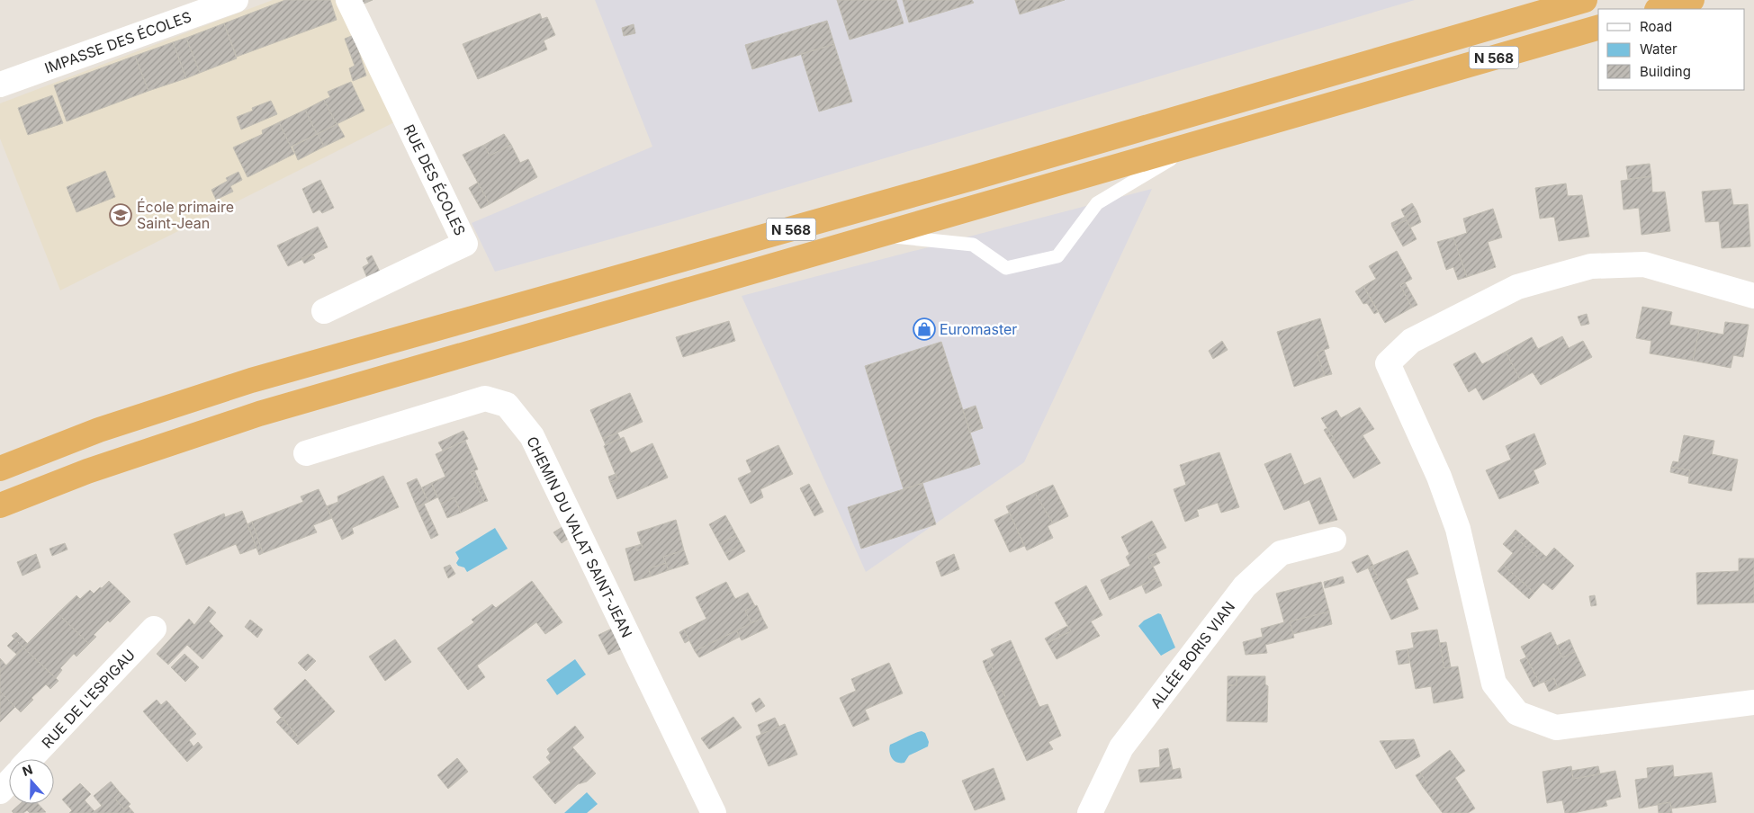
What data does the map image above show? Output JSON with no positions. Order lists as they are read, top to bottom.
{
  "streets": {
    "highway": ["N 568"],
    "street": [
      "IMPASSE DES ÉCOLES",
      "RUE DES ÉCOLES",
      "CHEMIN DU VALAT SAINT-JEAN",
      "ALLÉE BORIS VIAN",
      "RUE DE L'ESPIGAU"
    ]
  },
  "places": {
    "school or university": ["École primaire Saint-Jean"],
    "shop": ["Euromaster"]
  },
  "legend": ["Road", "Water", "Building"],
  "north": "top"
}
